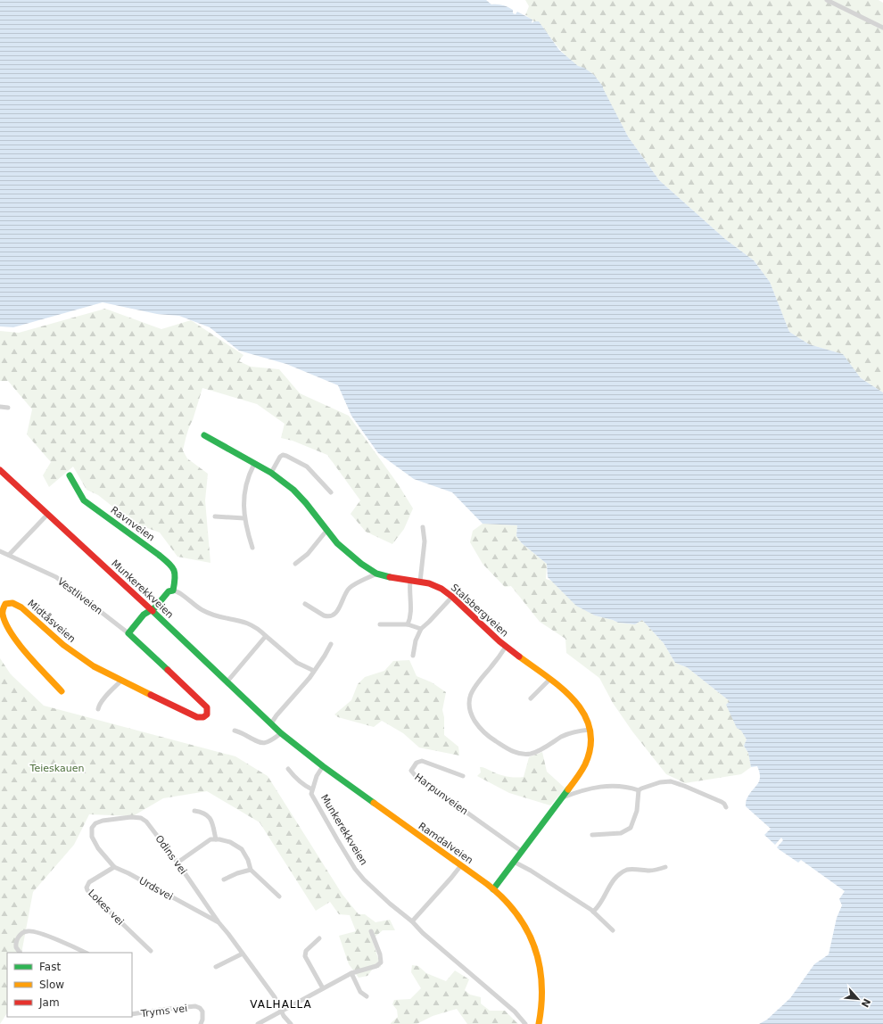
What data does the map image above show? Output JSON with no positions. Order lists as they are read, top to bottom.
{
  "streets": {
    "street": [
      "Ravnveien",
      "Munkerekkveien",
      "Vestliveien",
      "Stalsbergveien",
      "Midtåsveien",
      "Harpunveien",
      "Ramdalveien",
      "Odins vei",
      "Urdsvei",
      "Lokes vei",
      "Tryms vei"
    ]
  },
  "crossings": [
    ["Munkerekkveien", "Ramdalveien"],
    ["Vestliveien", "Midtåsveien"],
    ["Stalsbergveien", "Harpunveien"],
    ["Stalsbergveien", "Ramdalveien"],
    ["Odins vei", "Urdsvei"],
    ["Urdsvei", "Lokes vei"]
  ],
  "districts": ["VALHALLA"],
  "parks": ["Teieskauen"],
  "legend": ["Fast", "Slow", "Jam"],
  "north": "bottom right"
}
